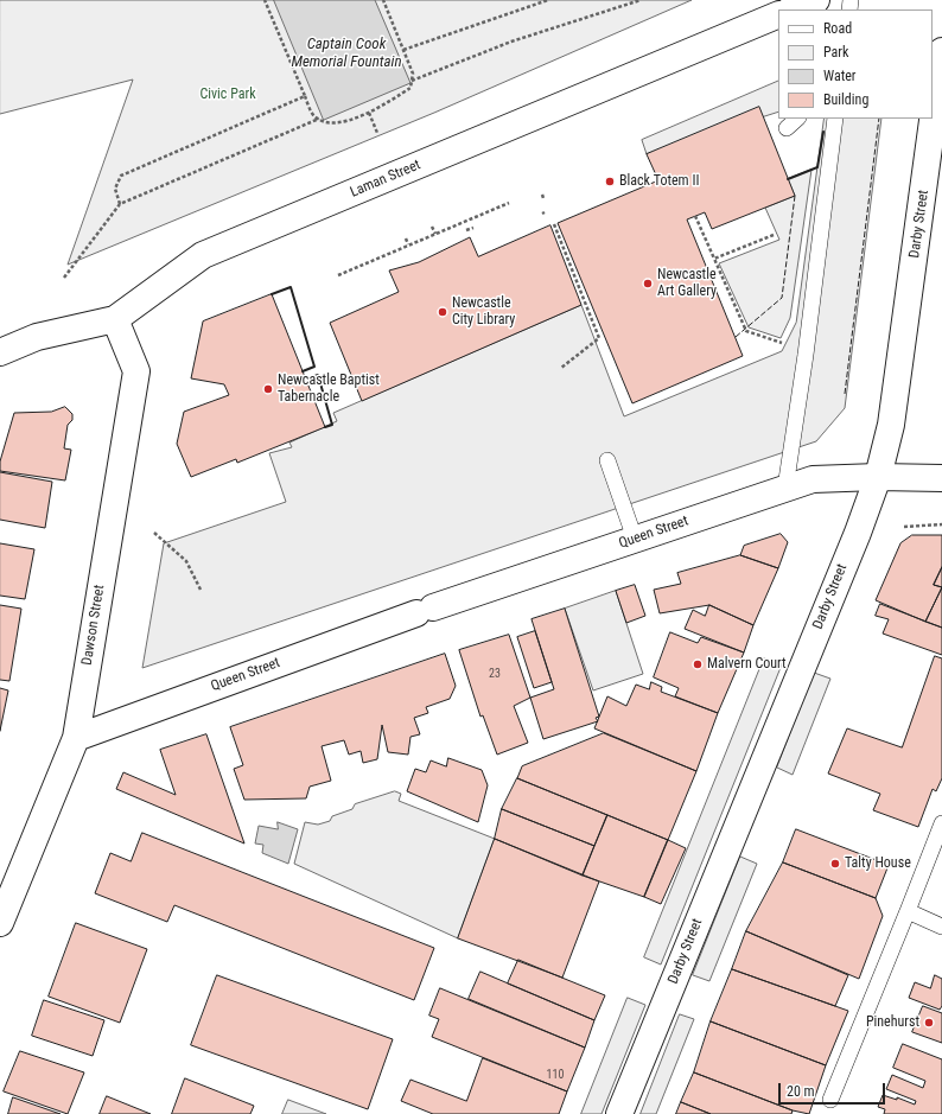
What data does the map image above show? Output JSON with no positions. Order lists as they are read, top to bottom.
{
  "streets": {
    "street": [
      "Laman Street",
      "Darby Street",
      "Queen Street",
      "Dawson Street"
    ]
  },
  "crossings": [
    ["Laman Street", "Dawson Street"],
    ["Darby Street", "Queen Street"],
    ["Queen Street", "Dawson Street"]
  ],
  "water": ["Captain Cook Memorial Fountain"],
  "parks": ["Civic Park"],
  "places": [
    "Black Totem II",
    "Newcastle Art Gallery",
    "Newcastle City Library",
    "Newcastle Baptist Tabernacle",
    "Malvern Court",
    "Talty House",
    "Pinehurst"
  ],
  "house_numbers": ["23", "110"],
  "legend": [
    "Road",
    "Park",
    "Water",
    "Building"
  ],
  "scale_bar": "20 m"
}
